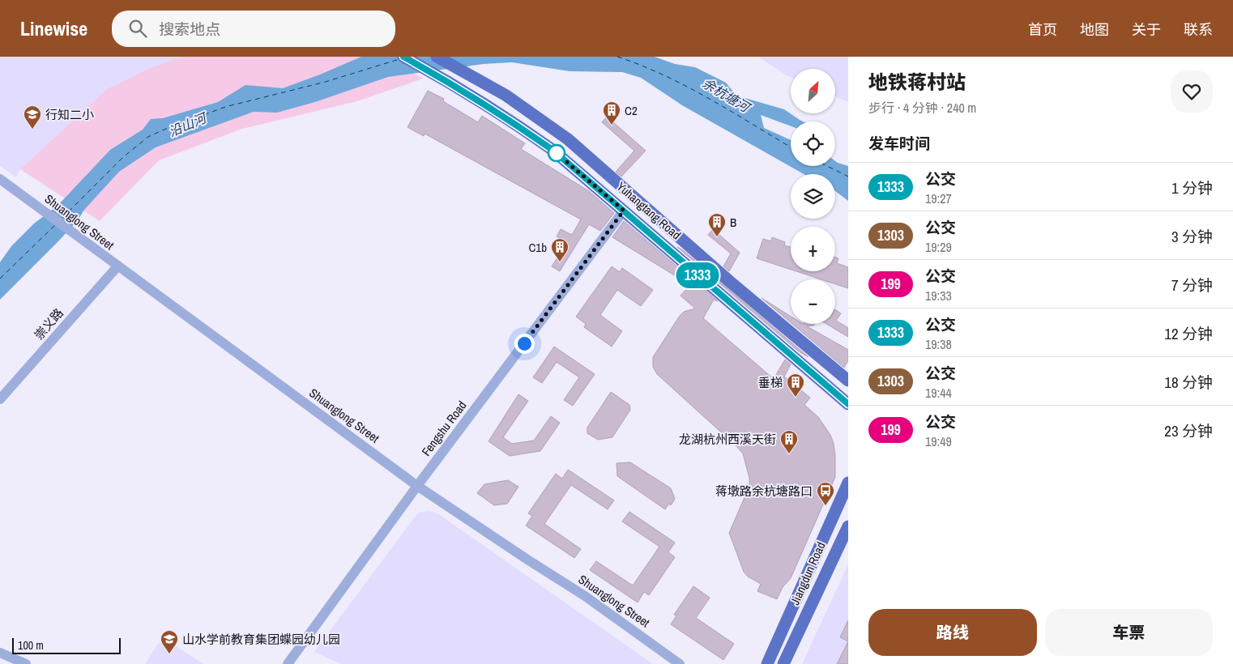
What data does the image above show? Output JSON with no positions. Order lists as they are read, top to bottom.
{
  "streets": {
    "main road": ["Yuhangtang Road", "Jiangdun Road"],
    "street": ["Shuanglong Street", "崇义路", "Fengshu Road"]
  },
  "crossings": [
    ["Yuhangtang Road", "Fengshu Road"],
    ["Shuanglong Street", "崇义路"],
    ["Shuanglong Street", "Fengshu Road"]
  ],
  "water": ["余杭塘河", "沿山河"],
  "places": {
    "building": [
      "C2",
      "B",
      "C1b",
      "垂梯",
      "龙湖杭州西溪天街"
    ],
    "school or university": ["行知二小", "山水学前教育集团蝶园幼儿园"],
    "bus stop": ["蒋墩路余杭塘路口"]
  },
  "lines": ["bus line 1333"],
  "scale_bar": "100 m",
  "north": "top right",
  "page": {
    "header": "Linewise",
    "search": "搜索地点",
    "nav": [
      "首页",
      "地图",
      "关于",
      "联系"
    ],
    "on_map": "1333",
    "heading": [
      ["地铁蒋村站", "步行 · 4 分钟 · 240 m"],
      "发车时间"
    ],
    "map_buttons": ["+", "−"],
    "list": [
      {
        "mark": "1333",
        "name": "公交",
        "note": "19:27",
        "value": "1 分钟"
      },
      {
        "mark": "1303",
        "name": "公交",
        "note": "19:29",
        "value": "3 分钟"
      },
      {
        "mark": "199",
        "name": "公交",
        "note": "19:33",
        "value": "7 分钟"
      },
      {
        "mark": "1333",
        "name": "公交",
        "note": "19:38",
        "value": "12 分钟"
      },
      {
        "mark": "1303",
        "name": "公交",
        "note": "19:44",
        "value": "18 分钟"
      },
      {
        "mark": "199",
        "name": "公交",
        "note": "19:49",
        "value": "23 分钟"
      }
    ],
    "buttons": ["路线", "车票"],
    "scale": "100 m"
  }
}
